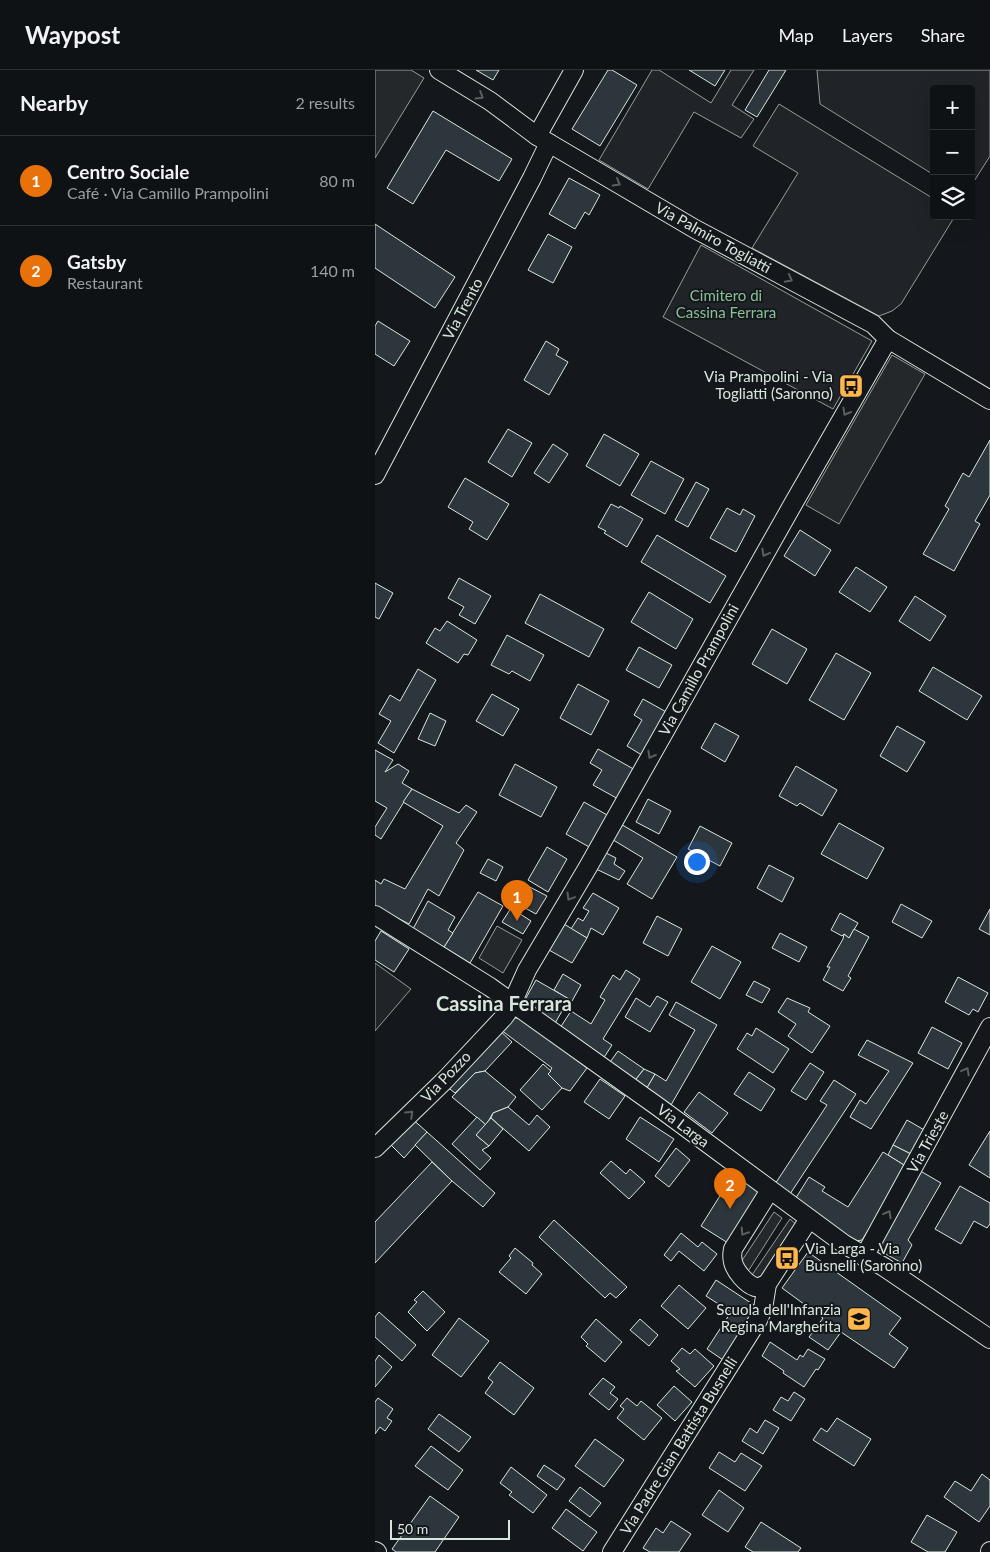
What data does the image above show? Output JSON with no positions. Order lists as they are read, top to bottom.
{
  "streets": {
    "street": [
      "Via Palmiro Togliatti",
      "Via Trento",
      "Via Camillo Prampolini",
      "Via Pozzo",
      "Via Larga",
      "Via Trieste",
      "Via Padre Gian Battista Busnelli"
    ]
  },
  "crossings": [
    ["Via Palmiro Togliatti", "Via Trento"],
    ["Via Palmiro Togliatti", "Via Camillo Prampolini"],
    ["Via Camillo Prampolini", "Via Pozzo"],
    ["Via Camillo Prampolini", "Via Larga"],
    ["Via Pozzo", "Via Larga"],
    ["Via Larga", "Via Trieste"],
    ["Via Larga", "Via Padre Gian Battista Busnelli"]
  ],
  "one_way": [
    "Via Palmiro Togliatti",
    "Via Camillo Prampolini",
    "Via Pozzo",
    "Via Trieste"
  ],
  "districts": ["Cassina Ferrara"],
  "parks": ["Cimitero di Cassina Ferrara"],
  "places": {
    "bus stop": ["Via Prampolini - Via Togliatti (Saronno)", "Via Larga - Via Busnelli (Saronno)"],
    "school or university": ["Scuola dell'Infanzia Regina Margherita"]
  },
  "scale_bar": "50 m",
  "page": {
    "header": "Waypost",
    "nav": ["Map", "Layers", "Share"],
    "heading": ["Nearby", "2 results"],
    "map_buttons": ["+", "−"],
    "list": [
      {
        "mark": "1",
        "name": "Centro Sociale",
        "note": "Café · Via Camillo Prampolini",
        "value": "80 m"
      },
      {
        "mark": "2",
        "name": "Gatsby",
        "note": "Restaurant",
        "value": "140 m"
      }
    ],
    "pins": ["1", "2"],
    "scale": "50 m"
  }
}
